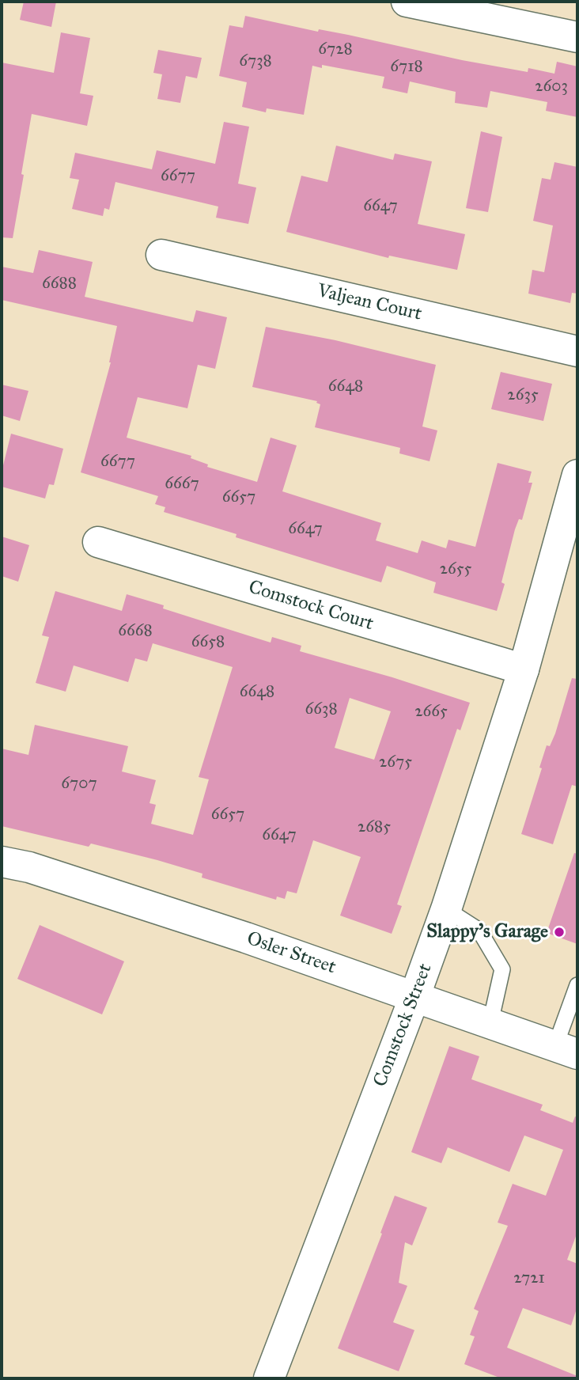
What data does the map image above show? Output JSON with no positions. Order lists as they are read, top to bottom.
{
  "streets": {
    "street": [
      "Valjean Court",
      "Comstock Court",
      "Osler Street",
      "Comstock Street"
    ]
  },
  "crossings": [
    ["Comstock Court", "Comstock Street"],
    ["Osler Street", "Comstock Street"]
  ],
  "places": ["Slappy's Garage"],
  "house_numbers": [
    "6728",
    "6738",
    "6718",
    "2603",
    "6677",
    "6647",
    "6688",
    "6648",
    "2635",
    "6677",
    "6667",
    "6657",
    "6647",
    "2655",
    "6668",
    "6658",
    "6648",
    "6638",
    "2665",
    "2675",
    "6707",
    "6657",
    "2685",
    "6647",
    "2721"
  ]
}
